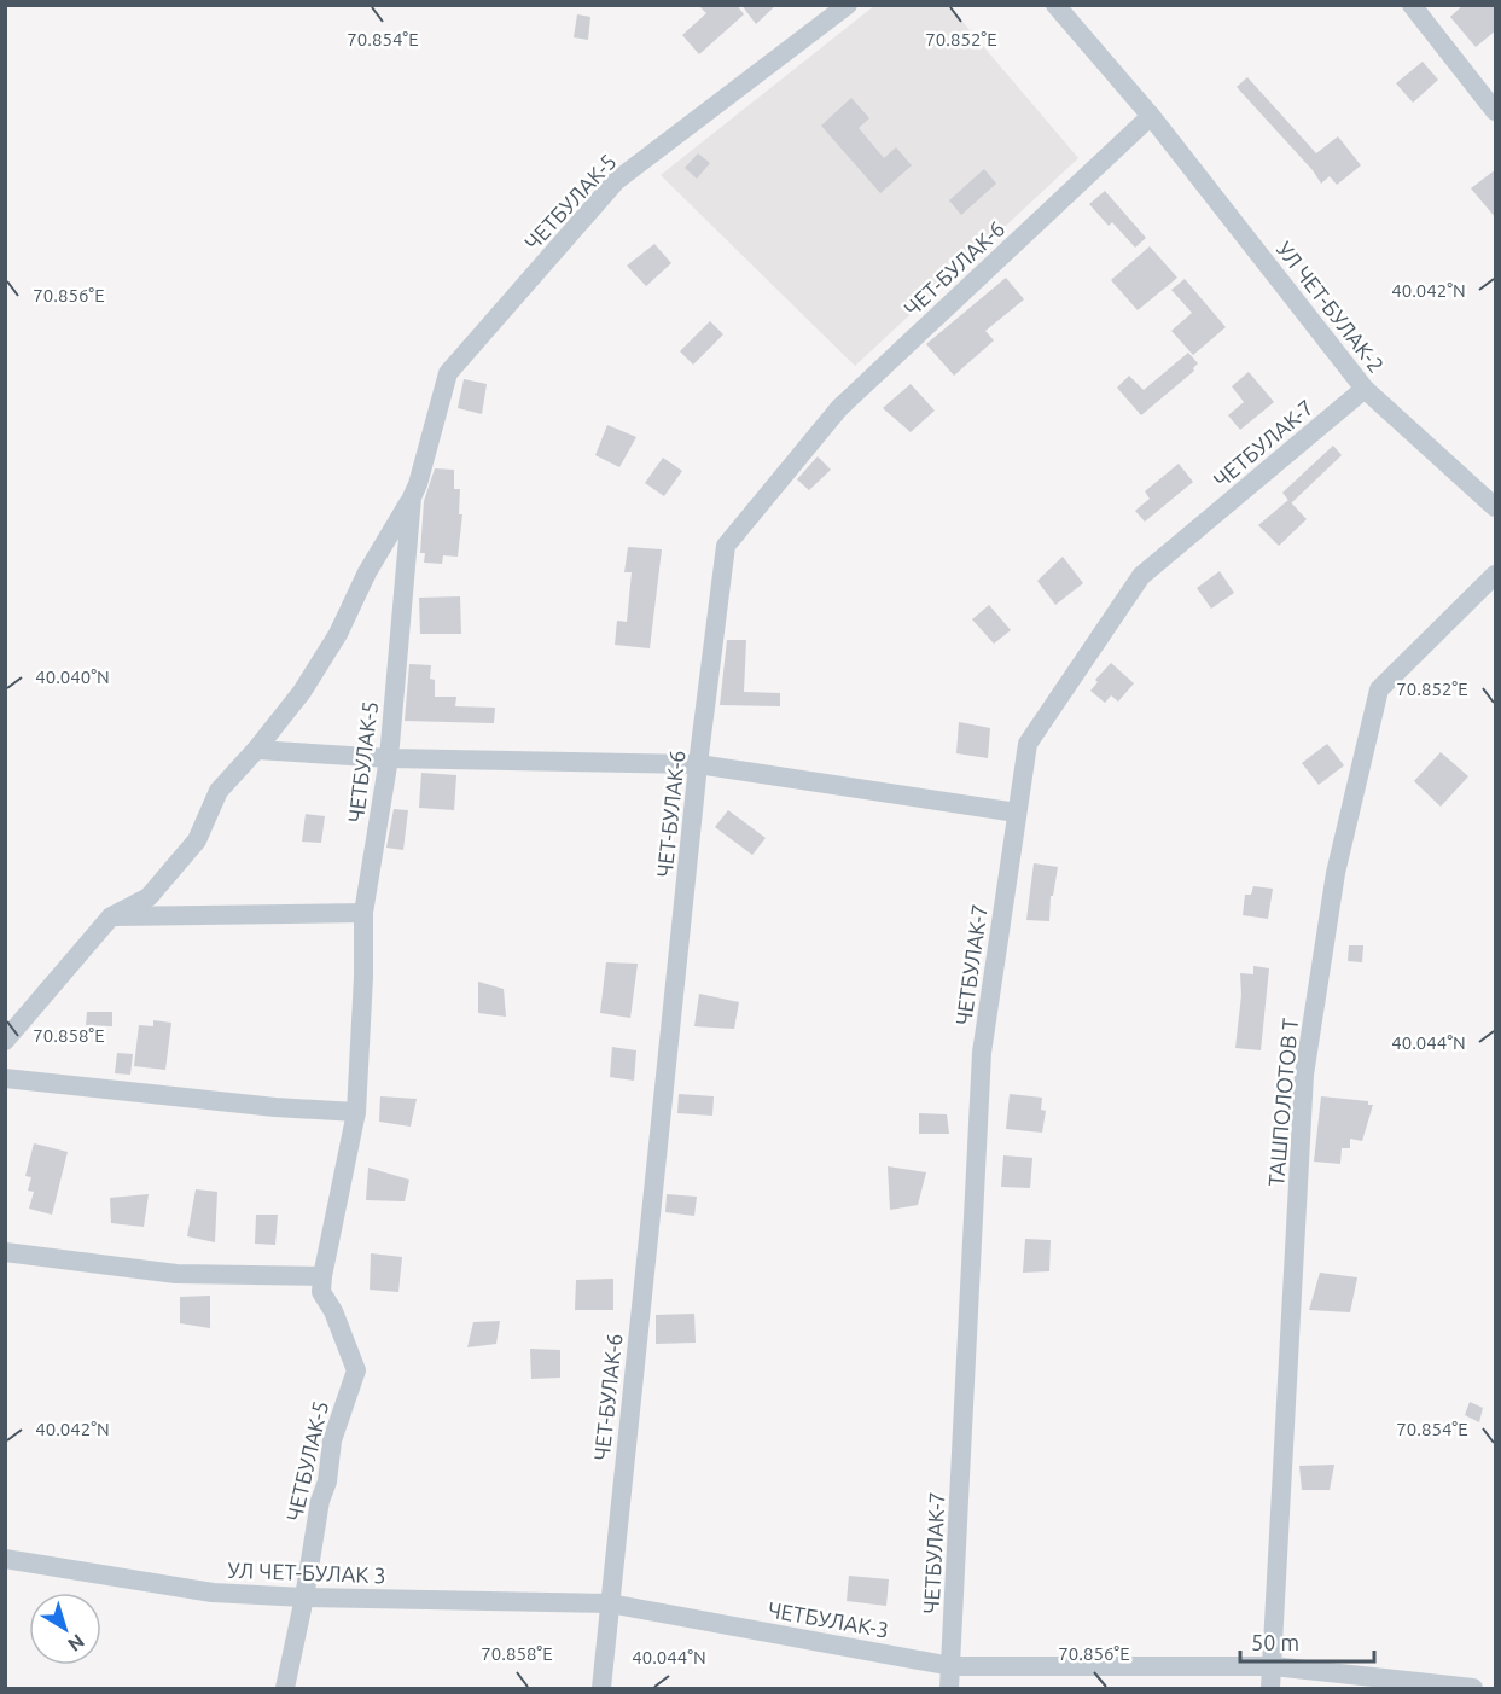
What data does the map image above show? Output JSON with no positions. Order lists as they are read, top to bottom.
{
  "streets": {
    "street": [
      "ЧЕТБУЛАК-5",
      "ЧЕТ-БУЛАК-6",
      "УЛ ЧЕТ-БУЛАК-2",
      "ЧЕТБУЛАК-7",
      "ТАШПОЛОТОВ Т",
      "УЛ ЧЕТ-БУЛАК 3",
      "ЧЕТБУЛАК-3"
    ]
  },
  "crossings": [
    ["ЧЕТБУЛАК-5", "УЛ ЧЕТ-БУЛАК 3"],
    ["ЧЕТ-БУЛАК-6", "УЛ ЧЕТ-БУЛАК-2"],
    ["ЧЕТ-БУЛАК-6", "УЛ ЧЕТ-БУЛАК 3"],
    ["ЧЕТ-БУЛАК-6", "ЧЕТБУЛАК-3"],
    ["УЛ ЧЕТ-БУЛАК-2", "ЧЕТБУЛАК-7"],
    ["ЧЕТБУЛАК-7", "ЧЕТБУЛАК-3"],
    ["ТАШПОЛОТОВ Т", "ЧЕТБУЛАК-3"],
    ["УЛ ЧЕТ-БУЛАК 3", "ЧЕТБУЛАК-3"]
  ],
  "scale_bar": "50 m",
  "north": "bottom right",
  "coordinates": [
    "70.854°E",
    "70.852°E",
    "40.042°N",
    "70.856°E",
    "40.040°N",
    "70.858°E",
    "40.044°N"
  ]
}
